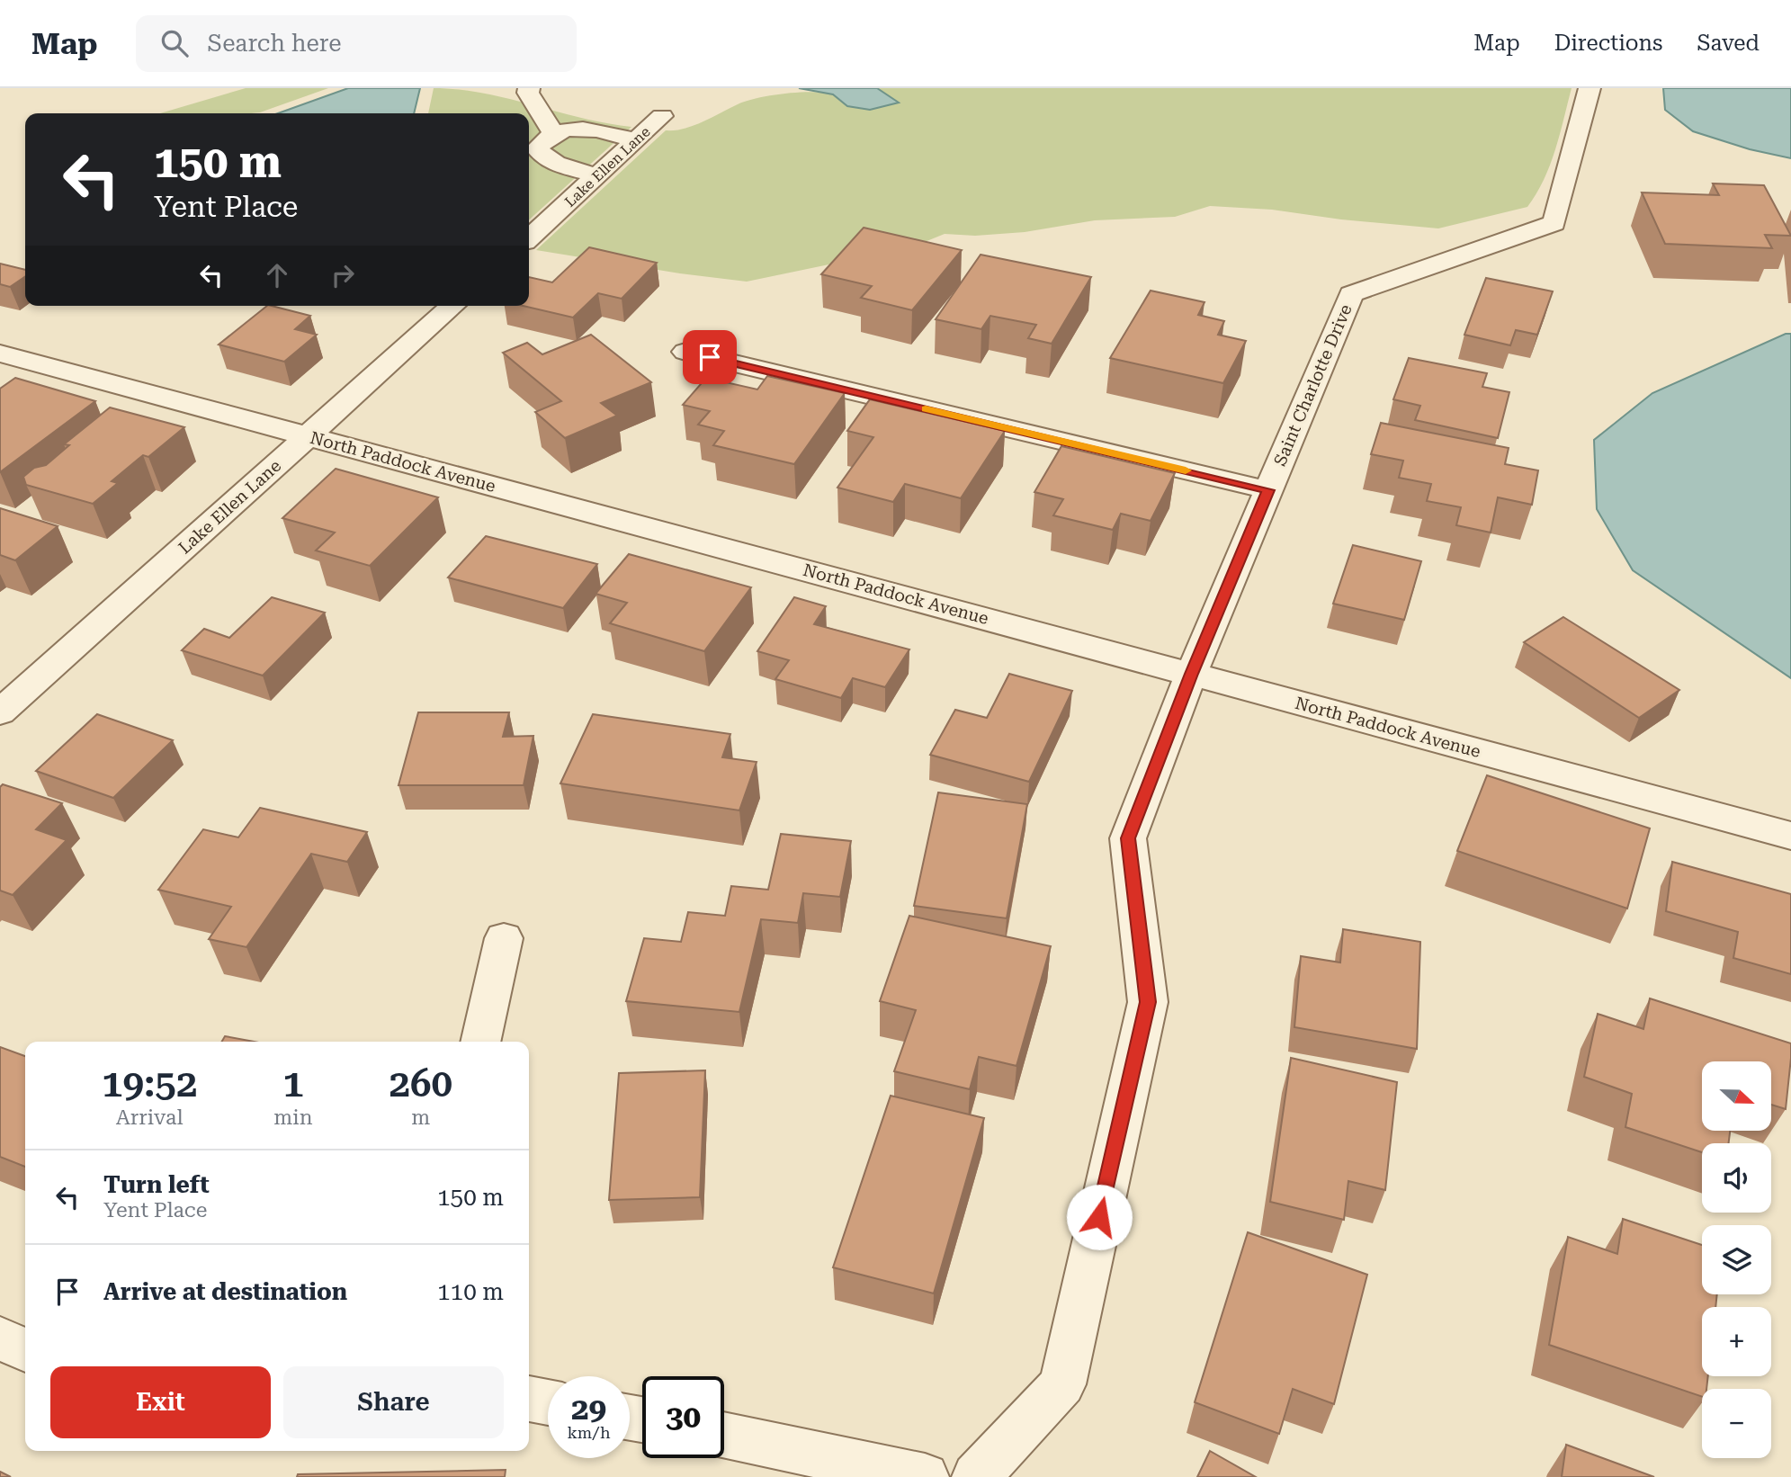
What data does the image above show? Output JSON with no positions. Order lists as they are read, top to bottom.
{
  "streets": {
    "street": ["Lake Ellen Lane", "Saint Charlotte Drive", "North Paddock Avenue"]
  },
  "crossings": [
    ["Lake Ellen Lane", "North Paddock Avenue"],
    ["Saint Charlotte Drive", "North Paddock Avenue"]
  ],
  "north": "right",
  "page": {
    "header": "Map",
    "search": "Search here",
    "nav": ["Map", "Directions", "Saved"],
    "turn": ["150 m", "Yent Place"],
    "eta": [
      "19:52",
      "Arrival",
      "1",
      "min",
      "260",
      "m"
    ],
    "map_buttons": ["+", "−"],
    "list": [
      {
        "name": "Turn left",
        "note": "Yent Place",
        "value": "150 m"
      },
      {
        "name": "Arrive at destination",
        "value": "110 m"
      }
    ],
    "buttons": ["Exit", "Share"],
    "speed": "29 km/h",
    "limit": "30"
  }
}
